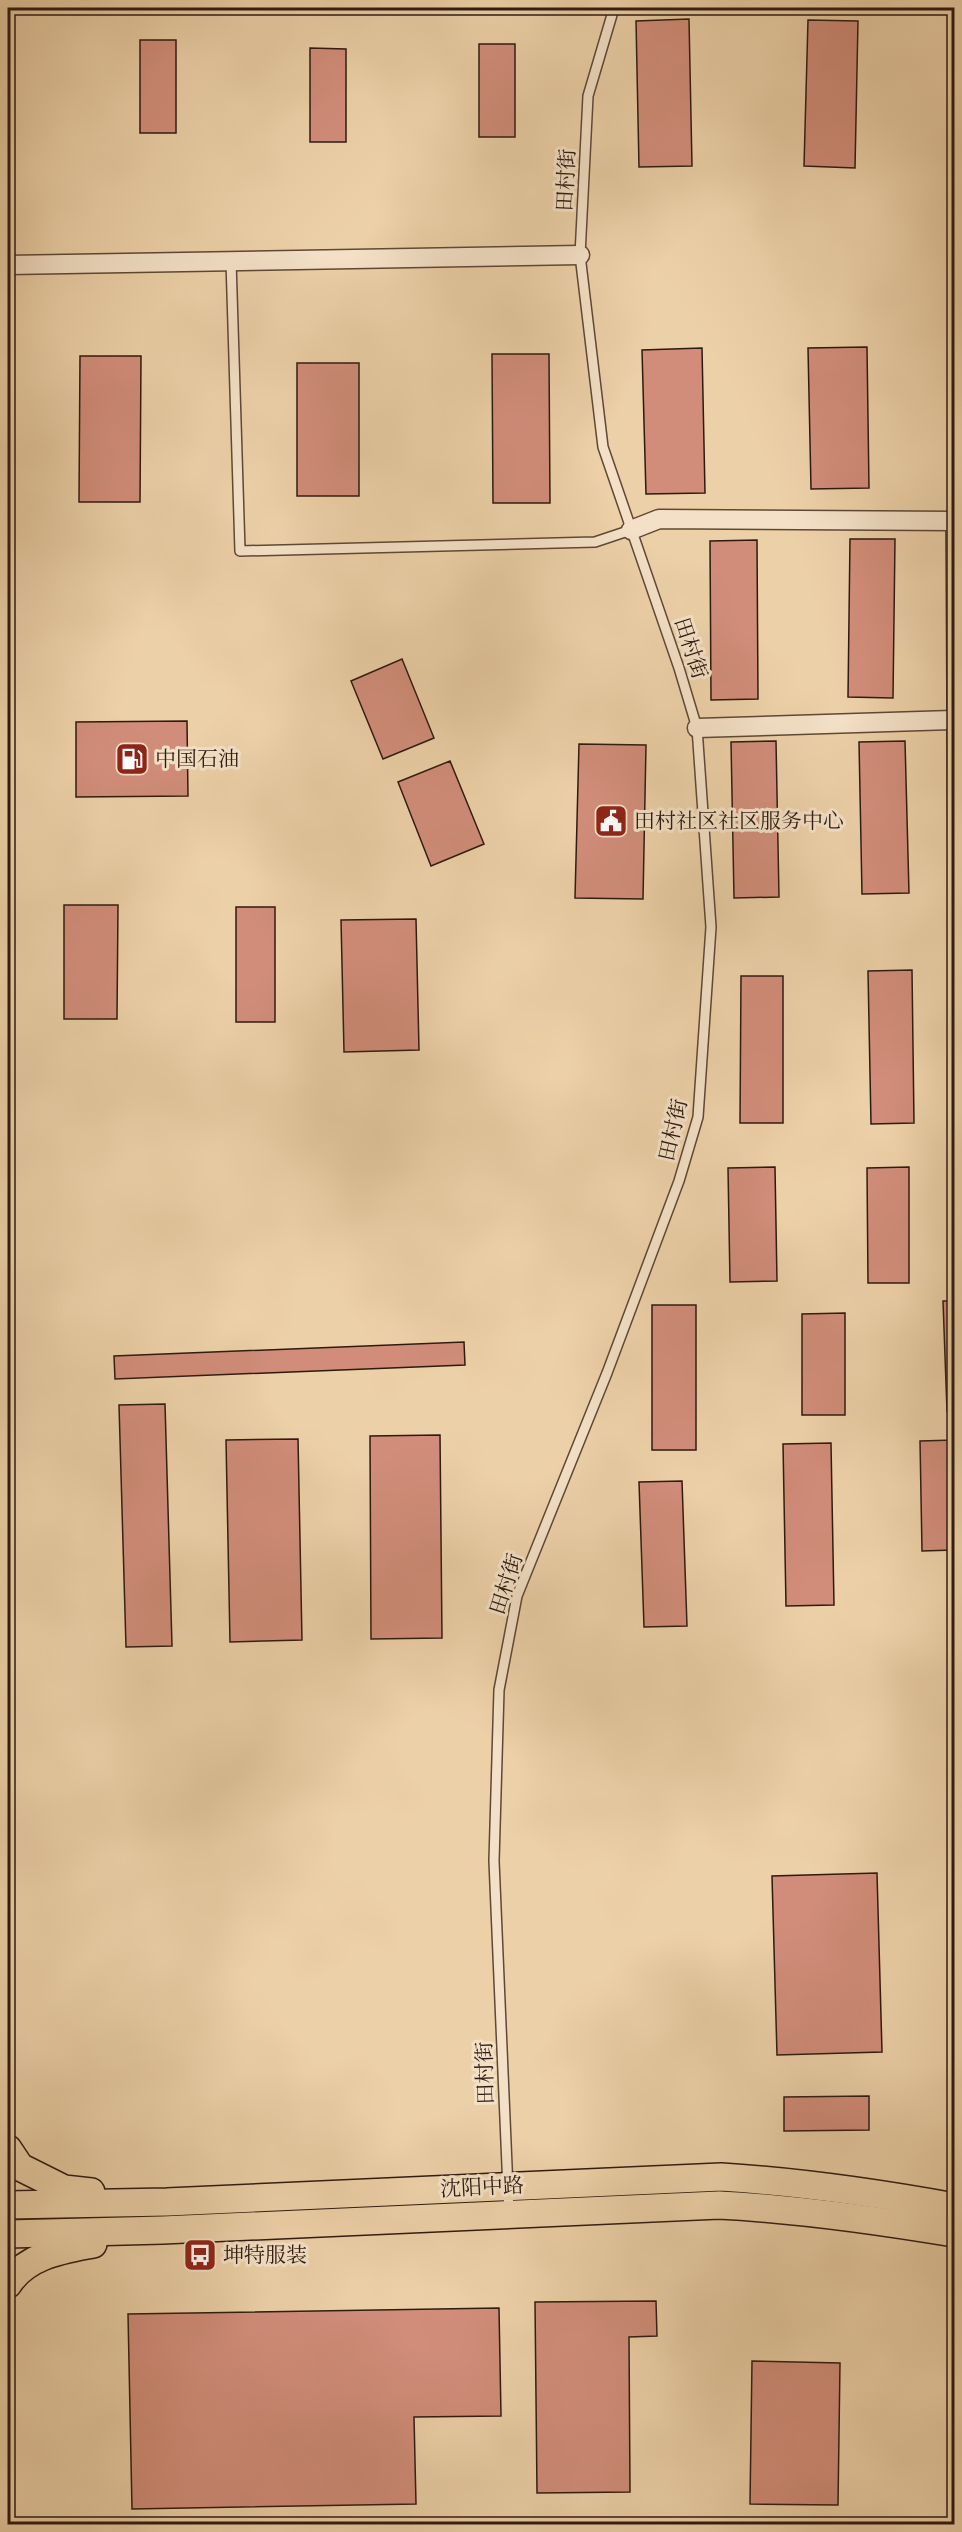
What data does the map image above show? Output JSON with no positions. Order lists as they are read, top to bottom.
{
  "streets": {
    "main road": ["沈阳中路"],
    "lane": ["田村街"]
  },
  "crossings": [
    ["田村街", "沈阳中路"]
  ],
  "places": {
    "fuel station": ["中国石油"],
    "public building": ["田村社区社区服务中心"],
    "bus stop": ["坤特服装"]
  }
}
